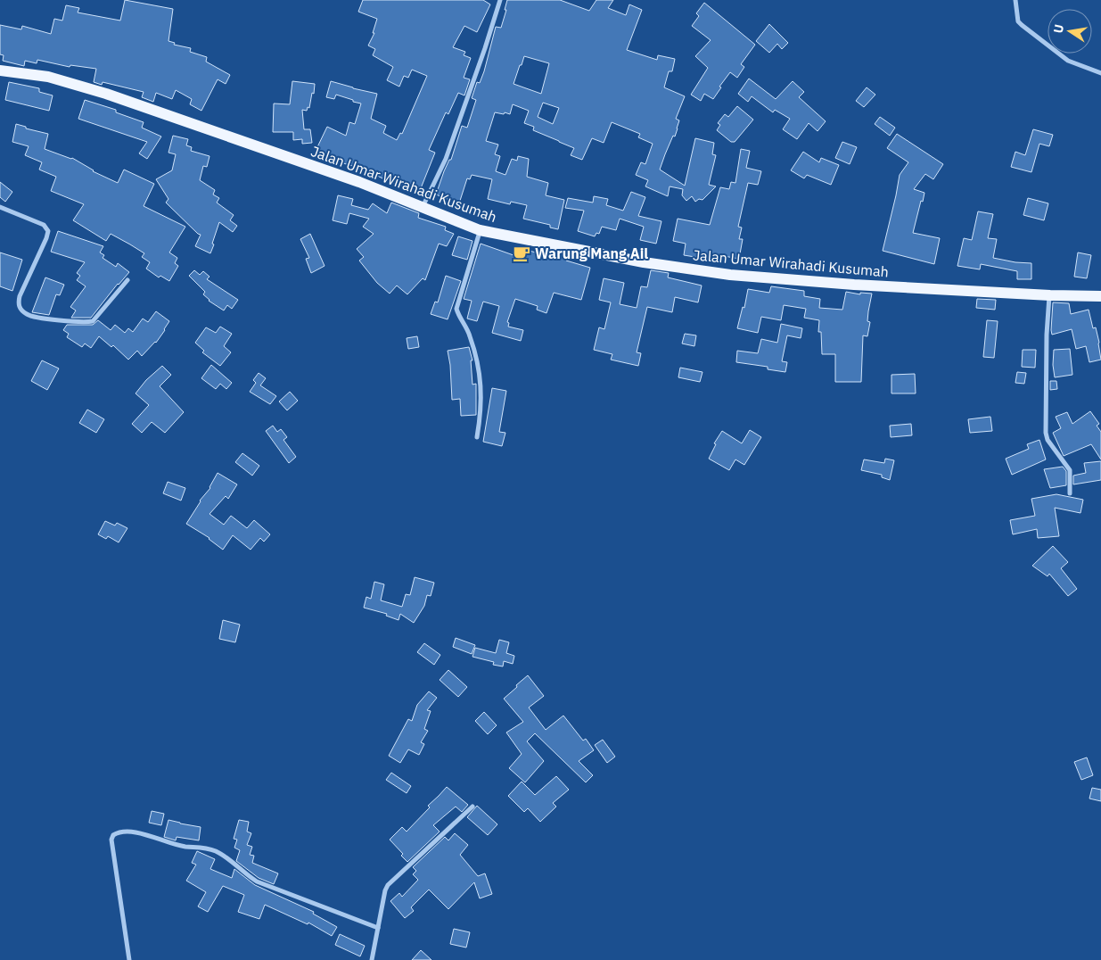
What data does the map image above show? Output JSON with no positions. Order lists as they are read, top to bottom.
{
  "streets": {
    "main road": ["Jalan Umar Wirahadi Kusumah"]
  },
  "places": {
    "cafe": ["Warung Mang Ail"]
  },
  "north": "left"
}
